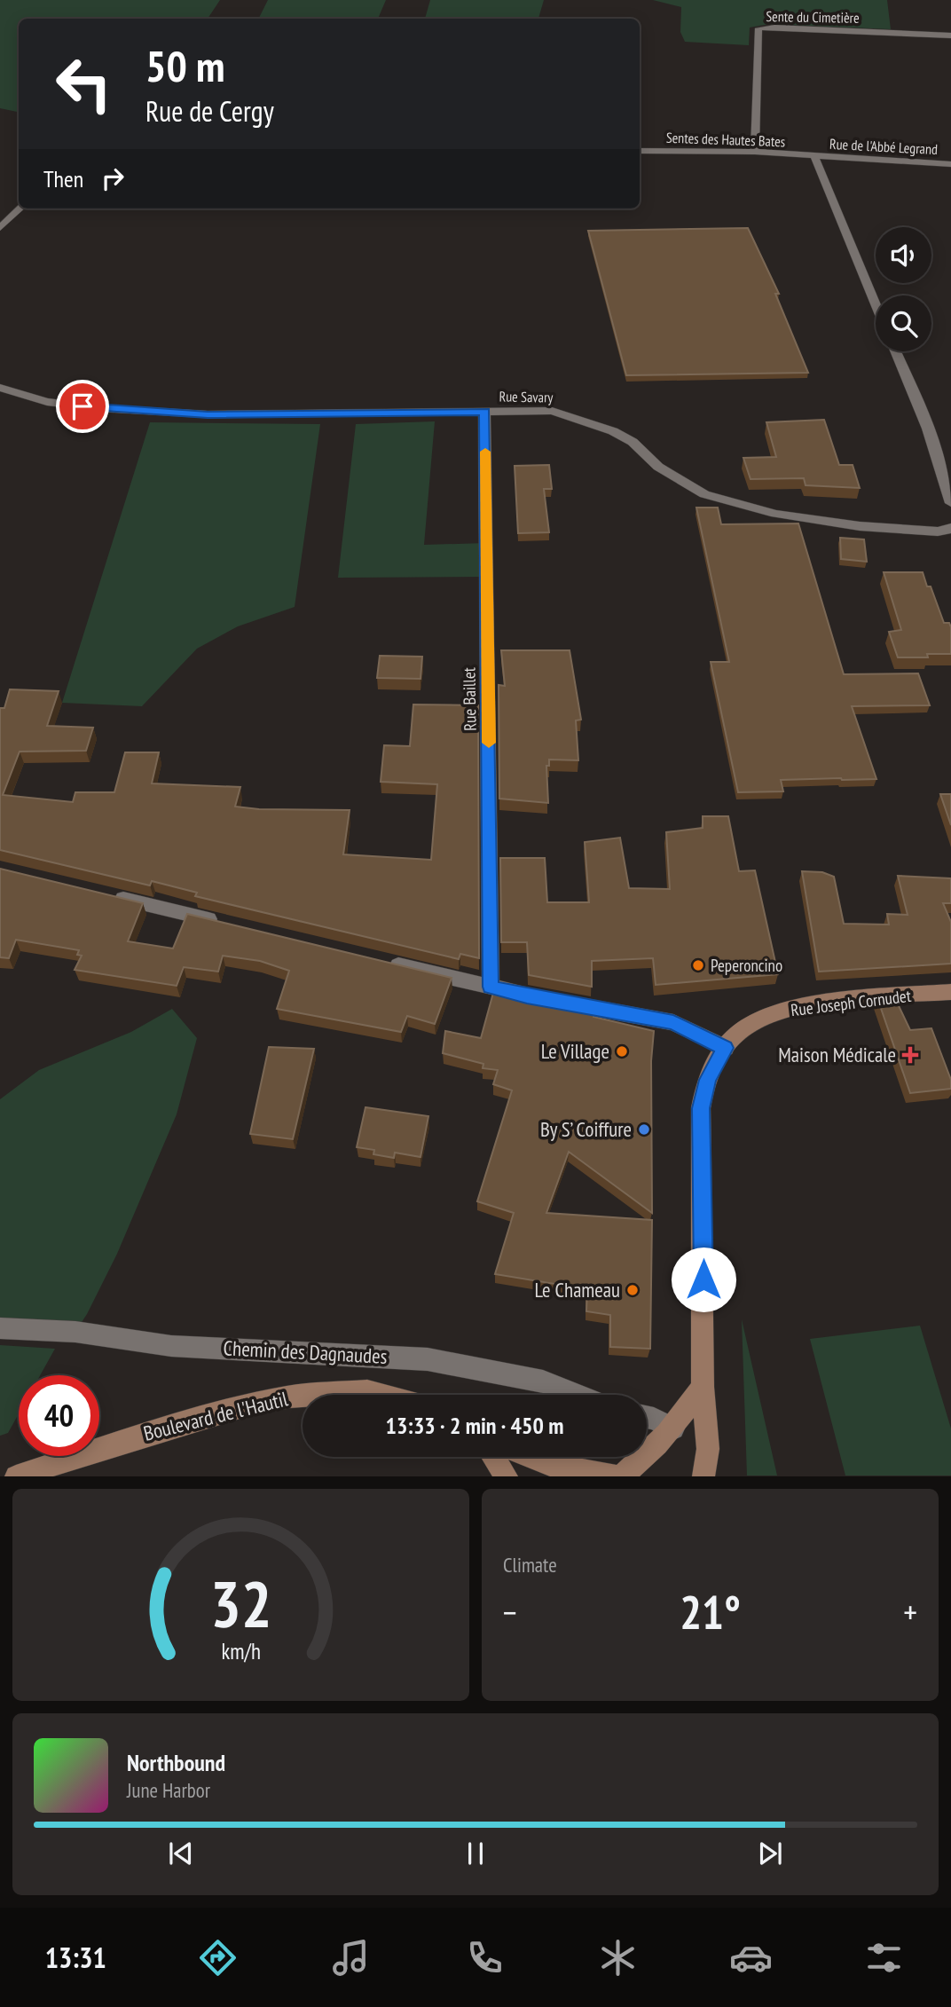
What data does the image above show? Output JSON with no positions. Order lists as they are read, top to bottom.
{
  "streets": {
    "street": [
      "Sente du Cimetière",
      "Sentes des Hautes Bates",
      "Rue de l'Abbé Legrand",
      "Rue Savary",
      "Rue Baillet",
      "Rue Joseph Cornudet",
      "Chemin des Dagnaudes",
      "Boulevard de l'Hautil"
    ]
  },
  "crossings": [
    ["Sente du Cimetière", "Sentes des Hautes Bates"],
    ["Sentes des Hautes Bates", "Rue de l'Abbé Legrand"],
    ["Rue Savary", "Rue Baillet"]
  ],
  "places": {
    "other": [
      "Peperoncino",
      "Le Village",
      "By S’ Coiffure",
      "Le Chameau"
    ],
    "health": ["Maison Médicale"]
  },
  "page": {
    "turn": ["50 m", "Rue de Cergy"],
    "then": "Then",
    "limit": "40",
    "trip": "13:33 · 2 min · 450 m",
    "tile": "Climate",
    "heat": ["−", "21°", "+"],
    "song": ["Northbound", "June Harbor"],
    "tabs": "13:31",
    "gauge": ["32", "km/h"]
  }
}
